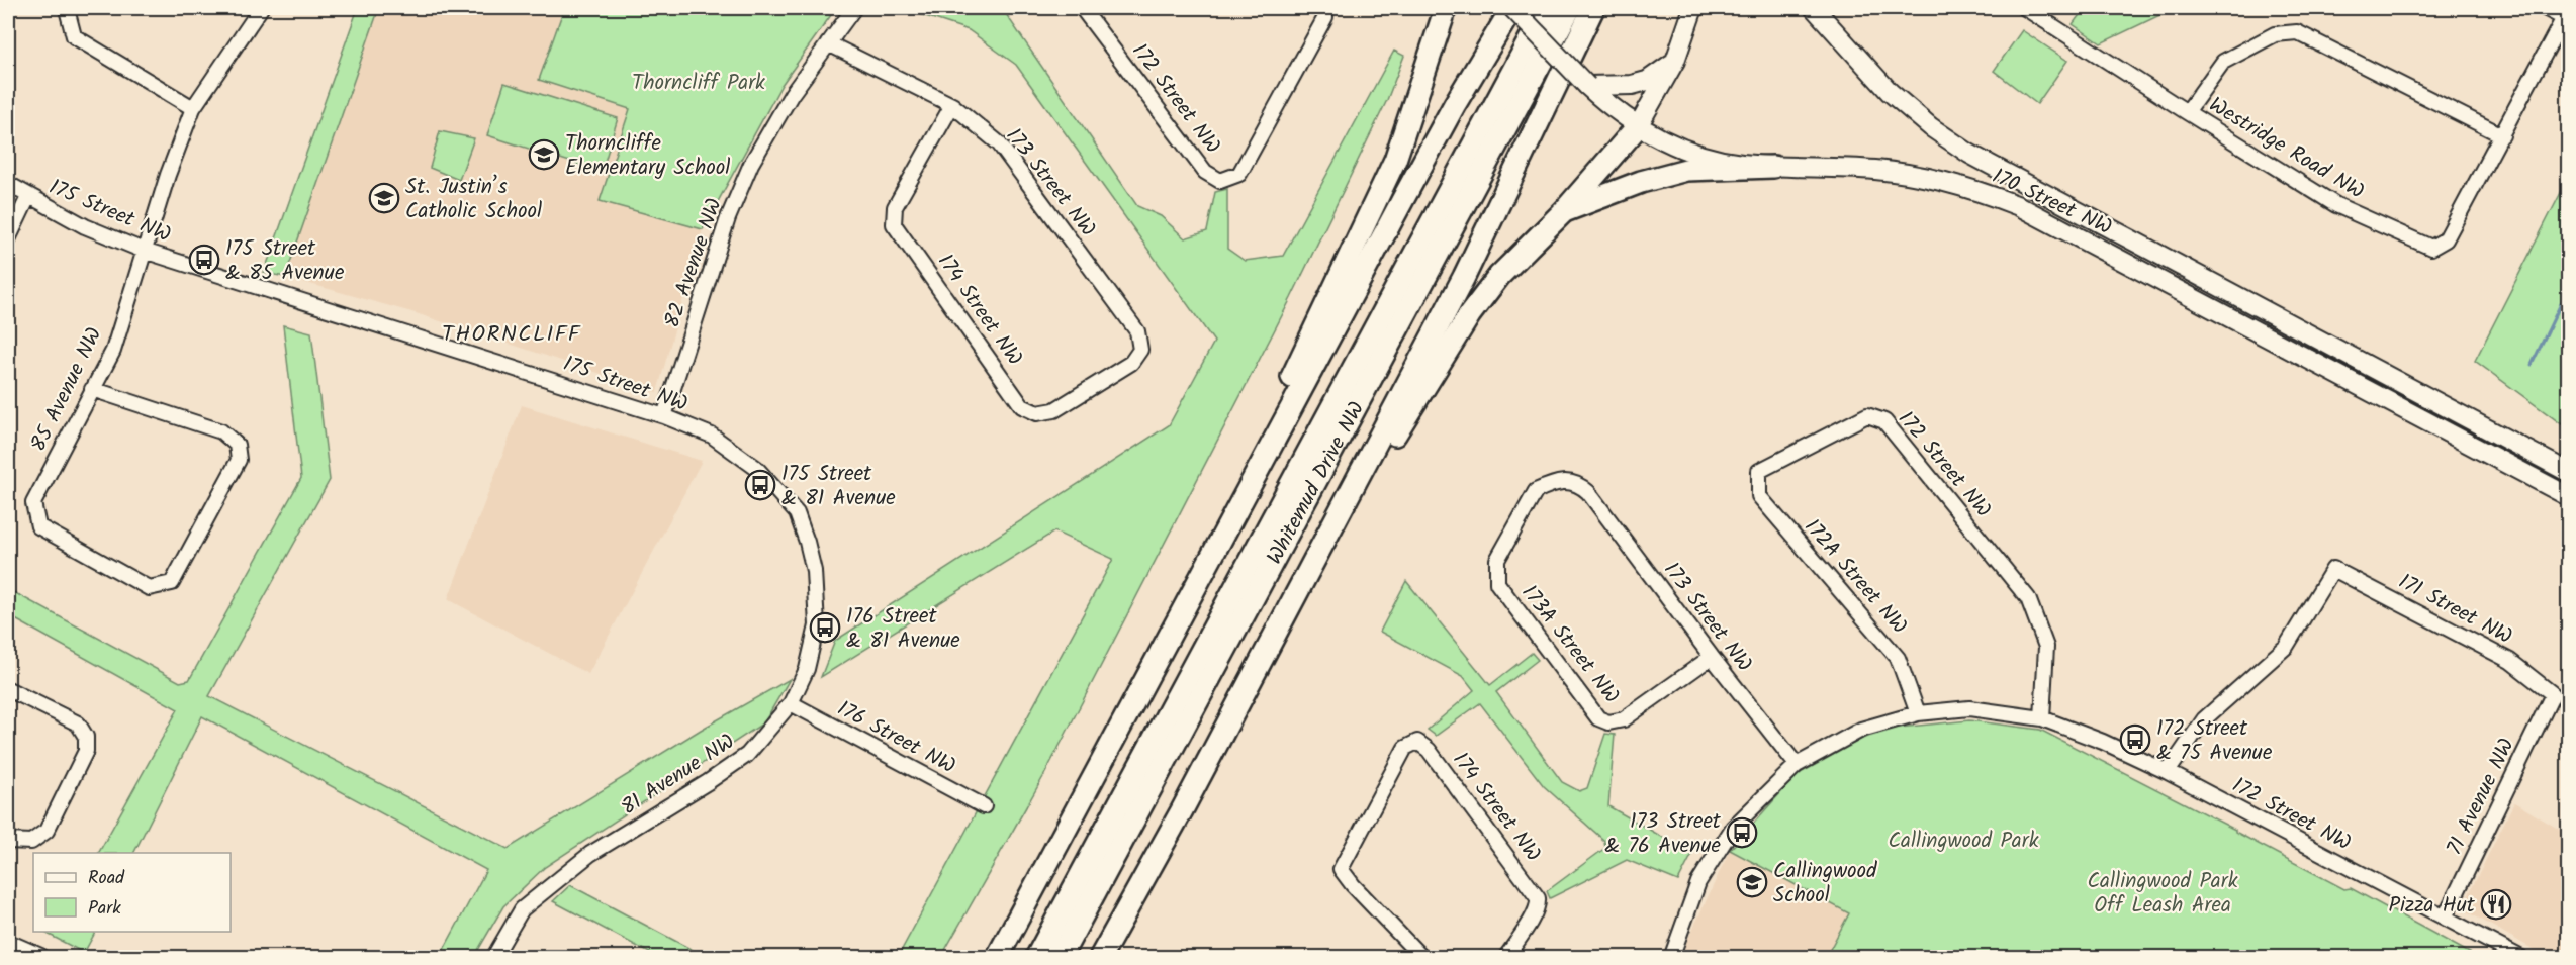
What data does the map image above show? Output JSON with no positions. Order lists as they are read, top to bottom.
{
  "streets": {
    "highway": ["Whitemud Drive NW"],
    "main road": ["170 Street NW"],
    "street": [
      "172 Street NW",
      "Westridge Road NW",
      "173 Street NW",
      "175 Street NW",
      "82 Avenue NW",
      "174 Street NW",
      "85 Avenue NW",
      "172A Street NW",
      "171 Street NW",
      "173A Street NW",
      "176 Street NW",
      "81 Avenue NW",
      "71 Avenue NW"
    ]
  },
  "crossings": [
    ["172 Street NW", "172A Street NW"],
    ["172 Street NW", "171 Street NW"],
    ["172 Street NW", "71 Avenue NW"],
    ["173 Street NW", "82 Avenue NW"],
    ["173 Street NW", "174 Street NW"],
    ["173 Street NW", "173A Street NW"],
    ["175 Street NW", "82 Avenue NW"],
    ["175 Street NW", "85 Avenue NW"],
    ["175 Street NW", "81 Avenue NW"],
    ["171 Street NW", "71 Avenue NW"],
    ["176 Street NW", "81 Avenue NW"]
  ],
  "districts": ["THORNCLIFF"],
  "parks": ["Thorncliff Park", "Callingwood Park", "Callingwood Park Off Leash Area"],
  "places": {
    "school or university": ["Thorncliffe Elementary School", "St. Justin’s Catholic School", "Callingwood School"],
    "bus stop": [
      "175 Street & 85 Avenue",
      "175 Street & 81 Avenue",
      "176 Street & 81 Avenue",
      "172 Street & 75 Avenue",
      "173 Street & 76 Avenue"
    ],
    "restaurant": ["Pizza Hut"]
  },
  "legend": ["Road", "Park"]
}
